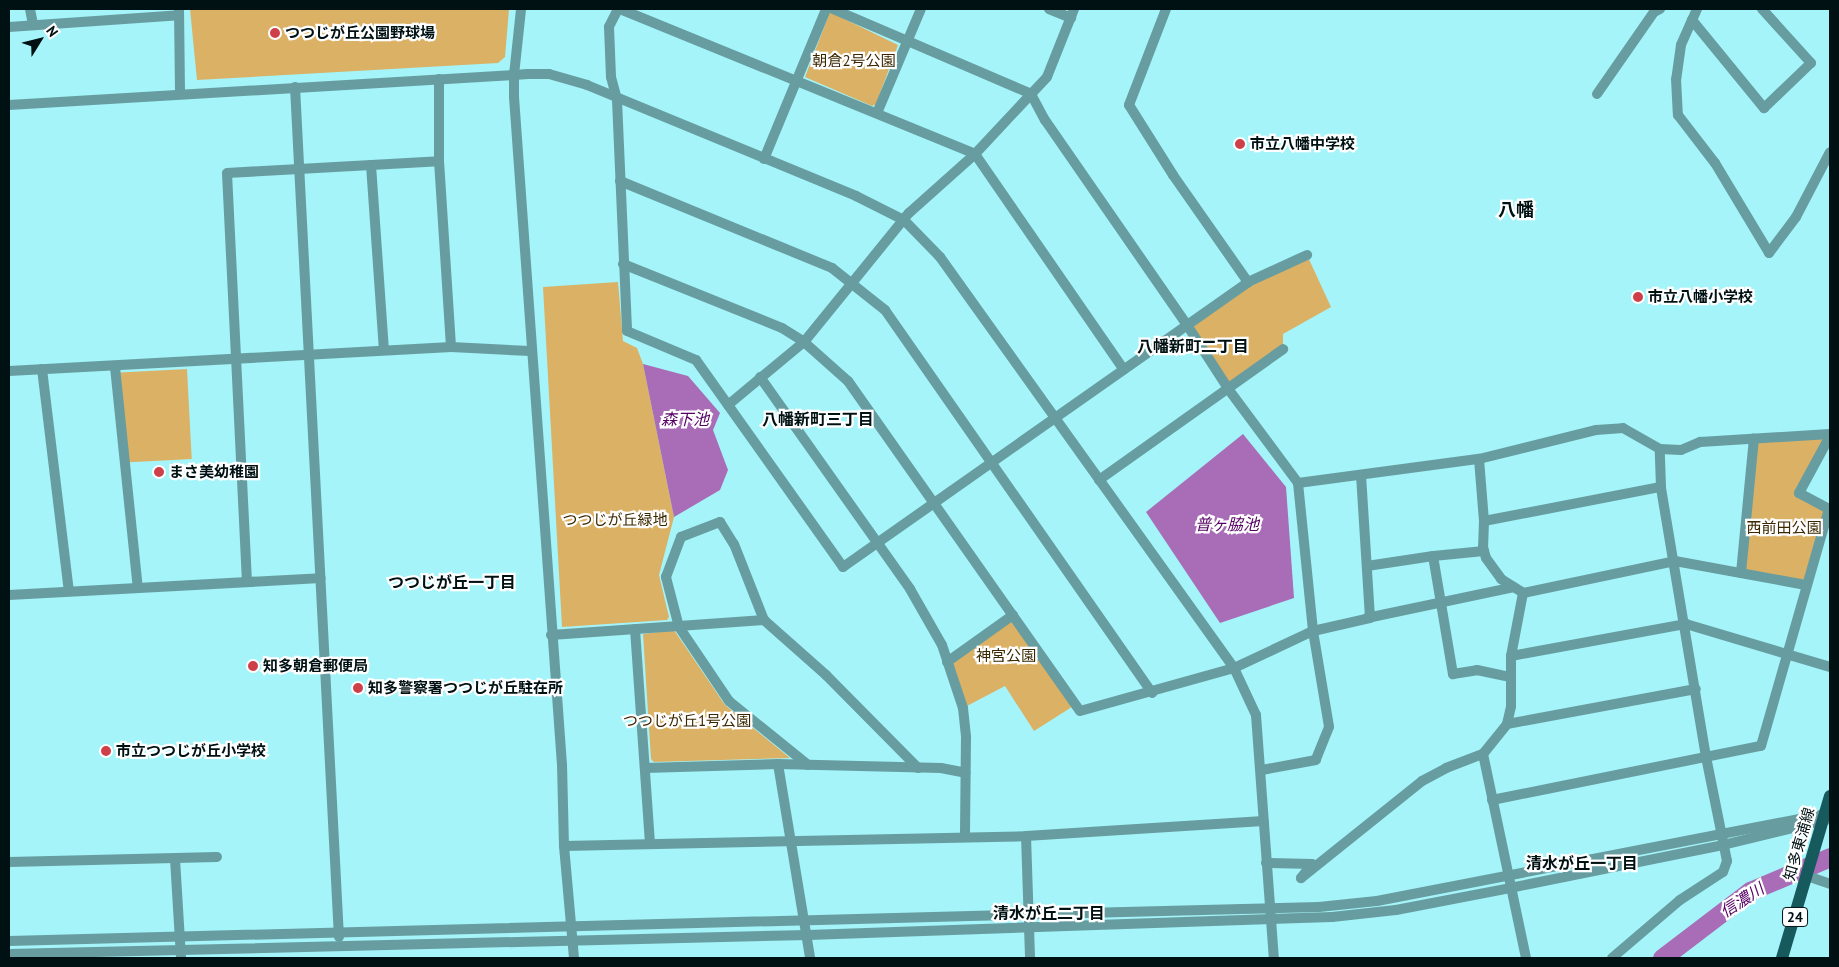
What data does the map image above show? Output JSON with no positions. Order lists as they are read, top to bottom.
{
  "streets": {
    "main road": ["知多東浦線", "24"]
  },
  "districts": [
    "八幡",
    "八幡新町二丁目",
    "八幡新町三丁目",
    "つつじが丘一丁目",
    "清水が丘一丁目",
    "清水が丘二丁目"
  ],
  "water": ["森下池", "普ヶ脇池", "信濃川"],
  "parks": [
    "朝倉2号公園",
    "つつじが丘緑地",
    "西前田公園",
    "神宮公園",
    "つつじが丘1号公園"
  ],
  "places": [
    "つつじが丘公園野球場",
    "市立八幡中学校",
    "市立八幡小学校",
    "まさ美幼稚園",
    "知多朝倉郵便局",
    "知多警察署つつじが丘駐在所",
    "市立つつじが丘小学校"
  ],
  "north": "top right"
}
